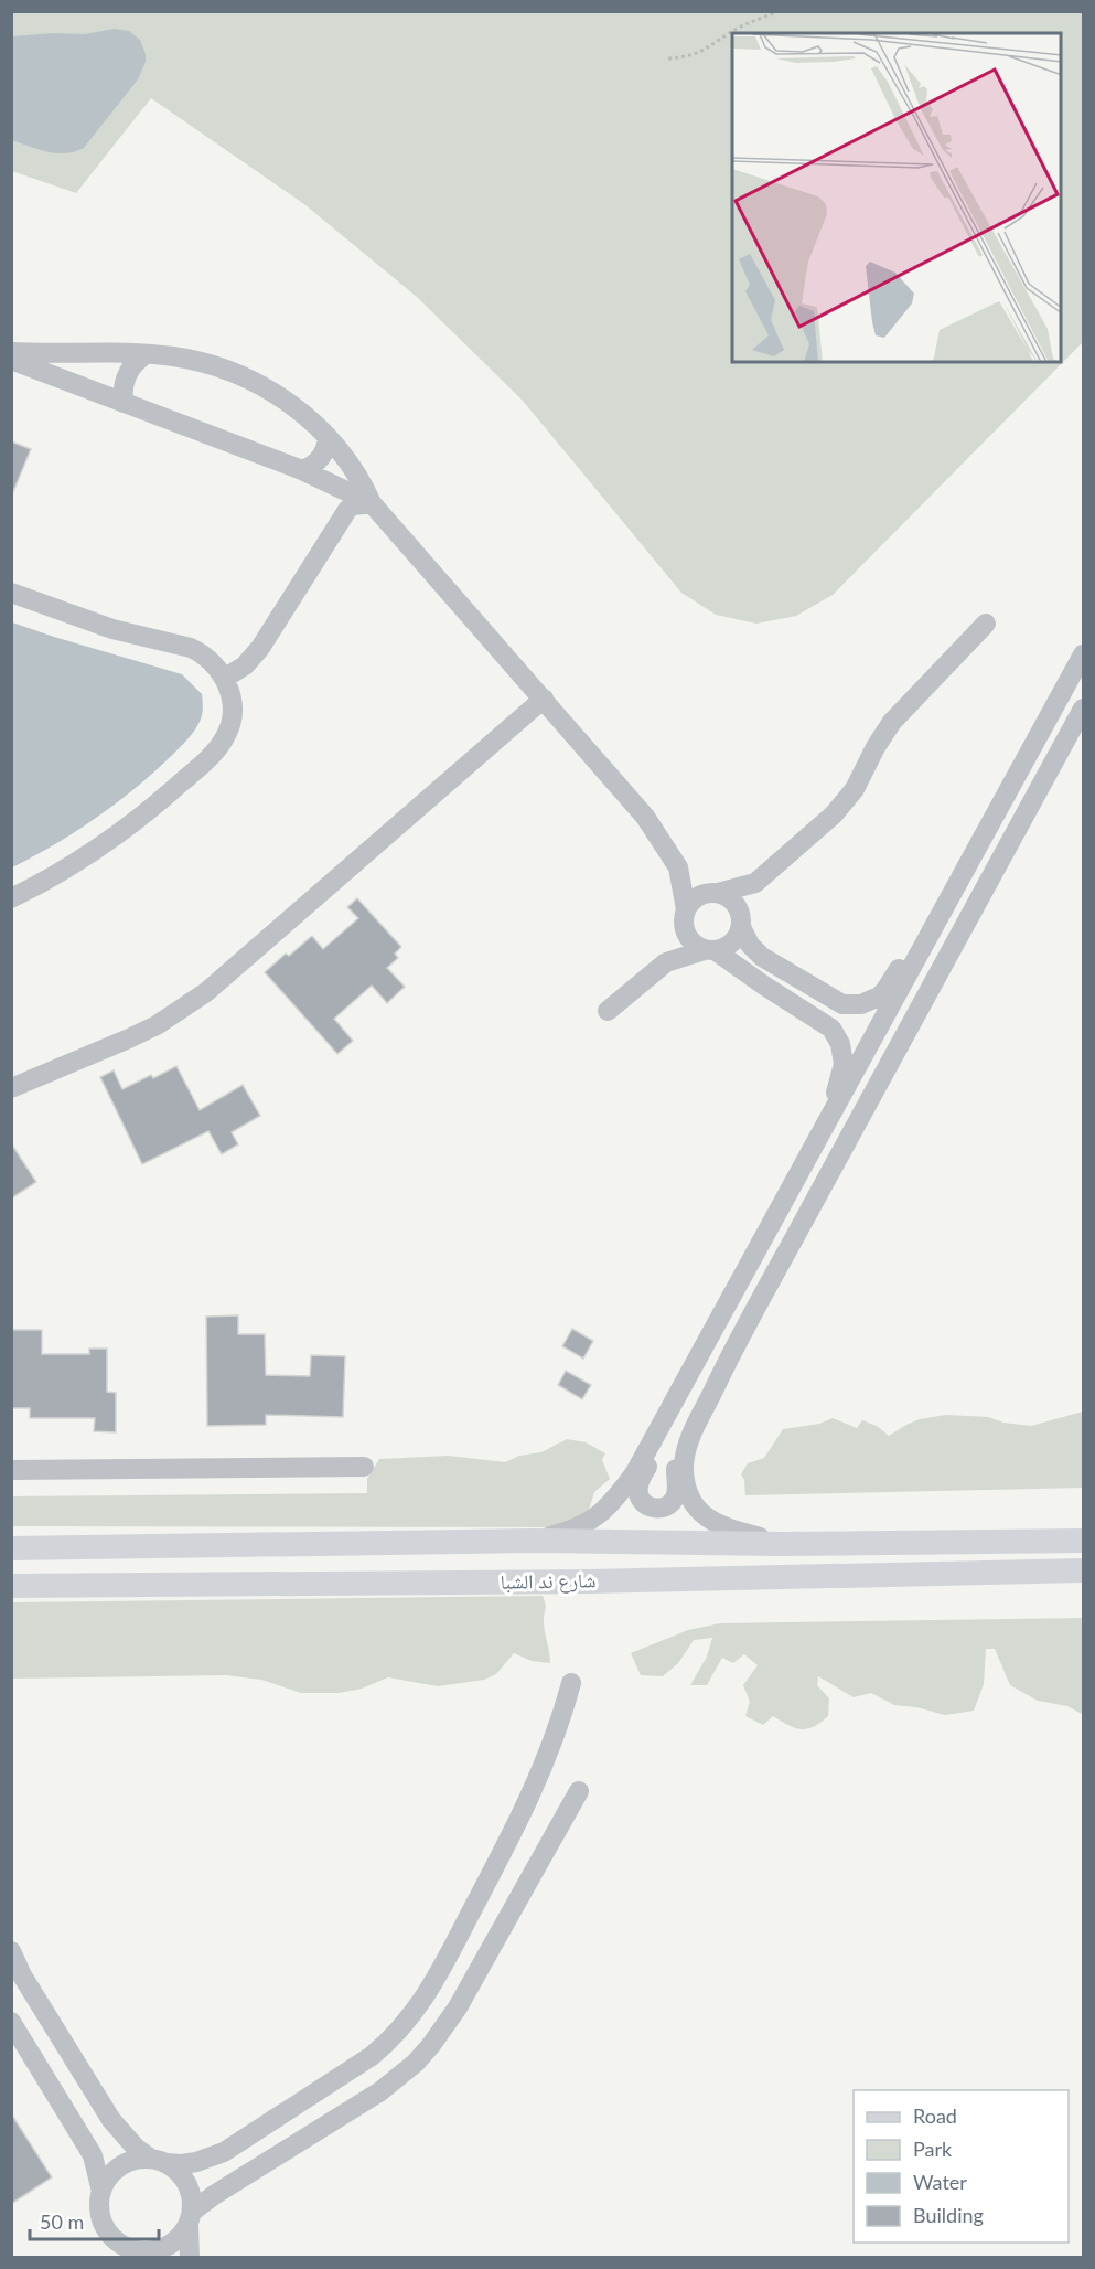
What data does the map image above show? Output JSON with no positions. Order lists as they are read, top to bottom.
{
  "streets": {
    "main road": ["شارع ند الشبا"]
  },
  "legend": [
    "Road",
    "Park",
    "Water",
    "Building"
  ],
  "scale_bar": "50 m"
}
